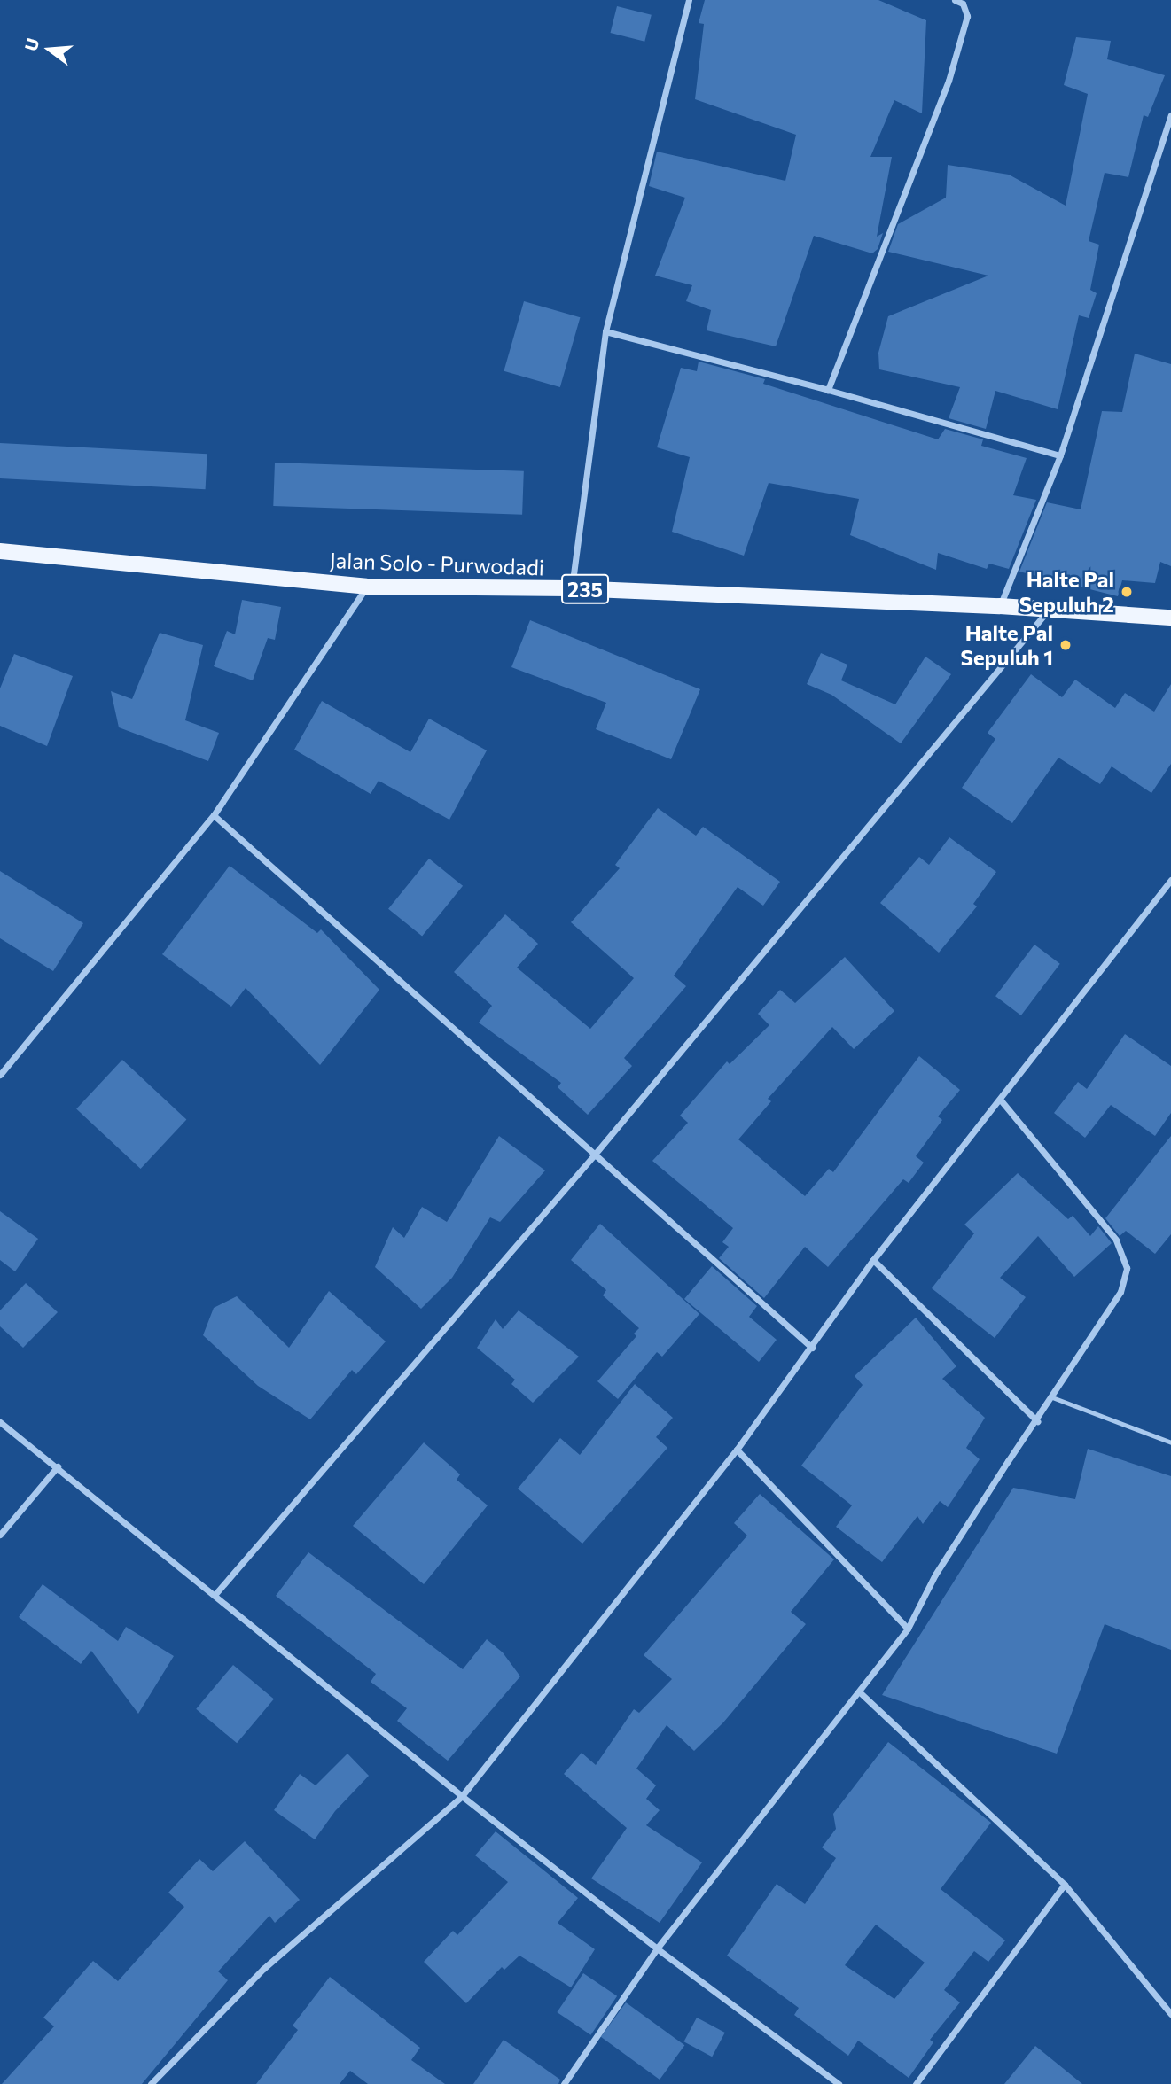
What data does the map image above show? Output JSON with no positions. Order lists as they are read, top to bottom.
{
  "streets": {
    "main road": ["Jalan Solo - Purwodadi", "235"]
  },
  "places": ["Halte Pal Sepuluh 2", "Halte Pal Sepuluh 1"],
  "north": "left"
}
